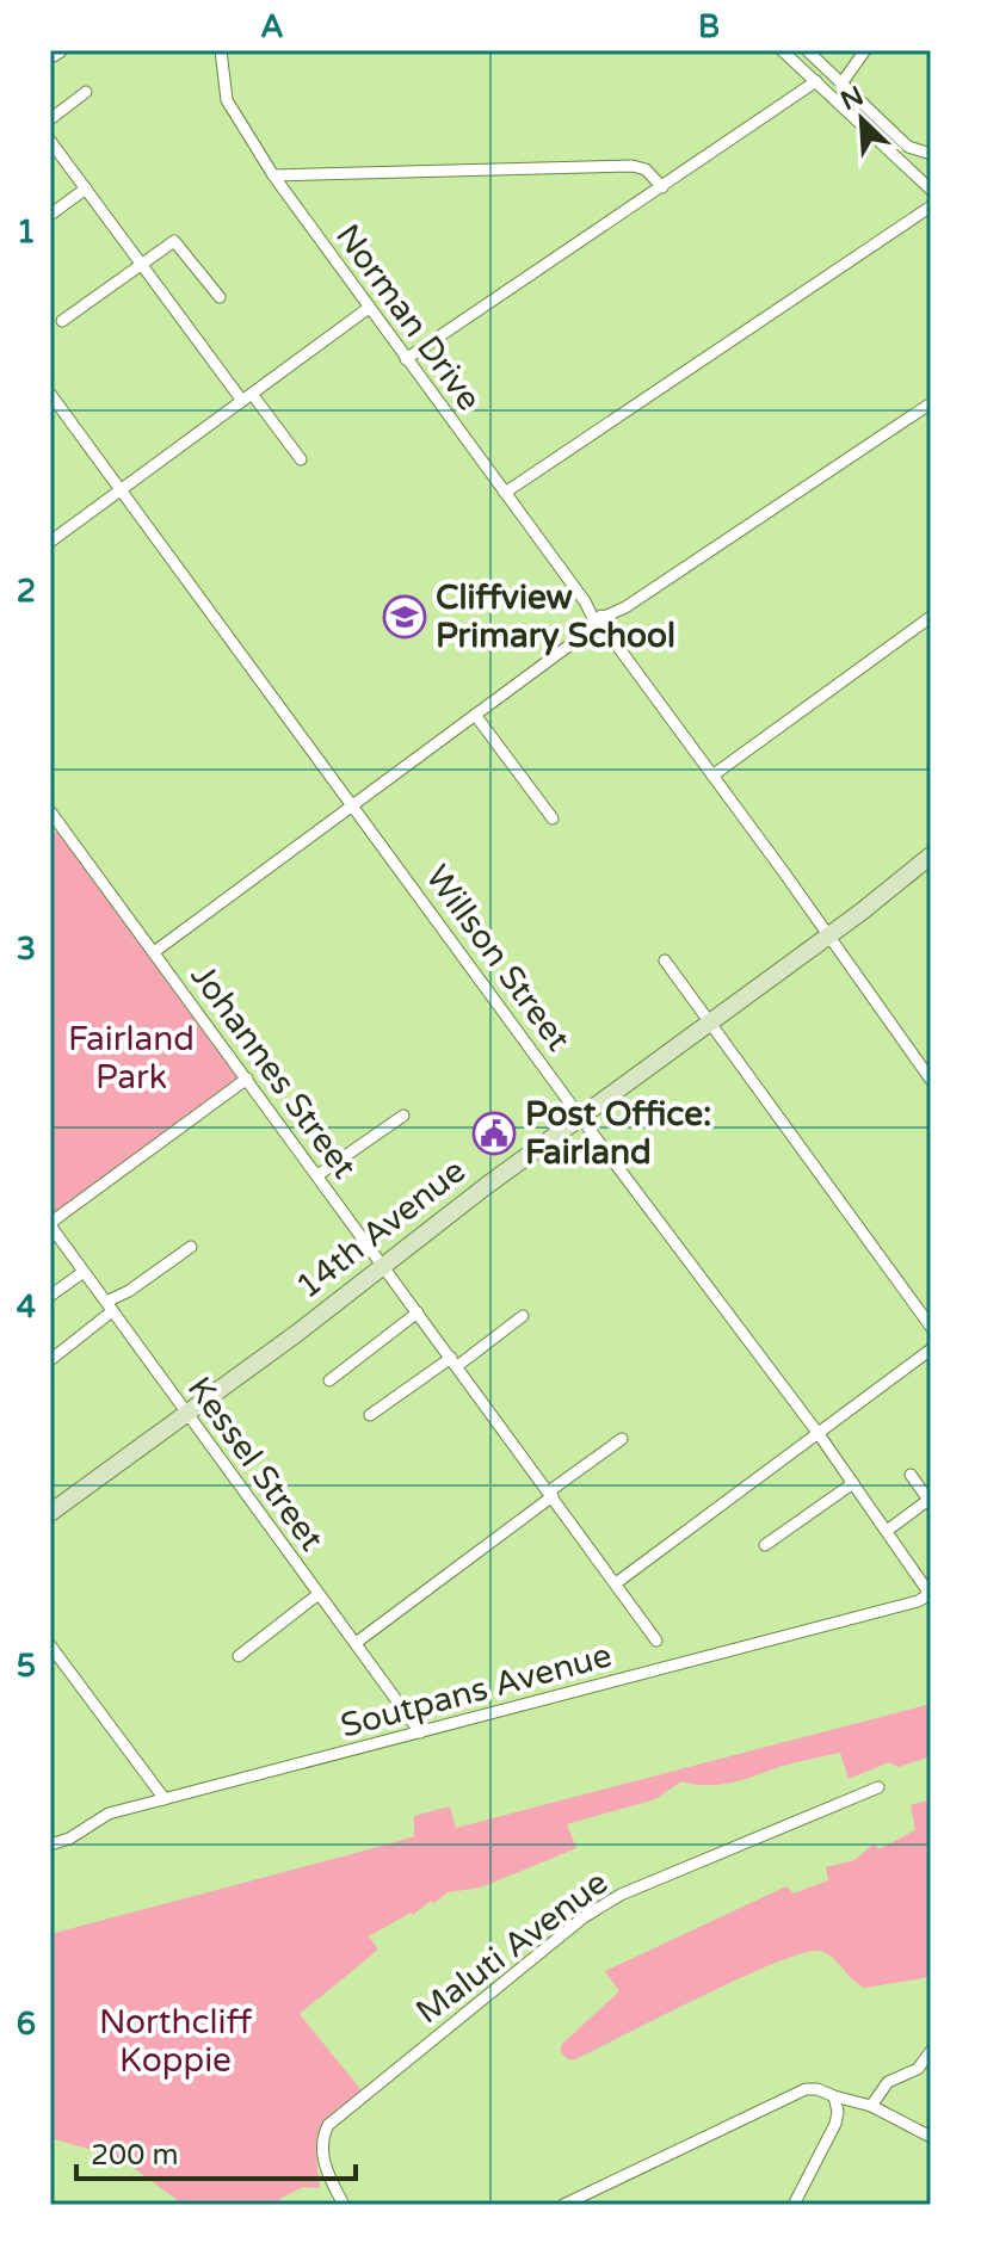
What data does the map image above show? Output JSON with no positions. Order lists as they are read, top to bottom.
{
  "streets": {
    "main road": ["14th Avenue"],
    "street": [
      "Norman Drive",
      "Willson Street",
      "Johannes Street",
      "Kessel Street",
      "Soutpans Avenue",
      "Maluti Avenue"
    ]
  },
  "crossings": [
    ["Norman Drive", "14th Avenue"],
    ["Willson Street", "14th Avenue"],
    ["Willson Street", "Soutpans Avenue"],
    ["Johannes Street", "14th Avenue"],
    ["14th Avenue", "Kessel Street"],
    ["Kessel Street", "Soutpans Avenue"]
  ],
  "parks": ["Fairland Park", "Northcliff Koppie"],
  "places": {
    "school or university": ["Cliffview Primary School"],
    "public building": ["Post Office: Fairland"]
  },
  "scale_bar": "200 m",
  "north": "top left",
  "grid": {
    "columns": ["A", "B"],
    "rows": [
      "1",
      "2",
      "3",
      "4",
      "5",
      "6"
    ]
  }
}
